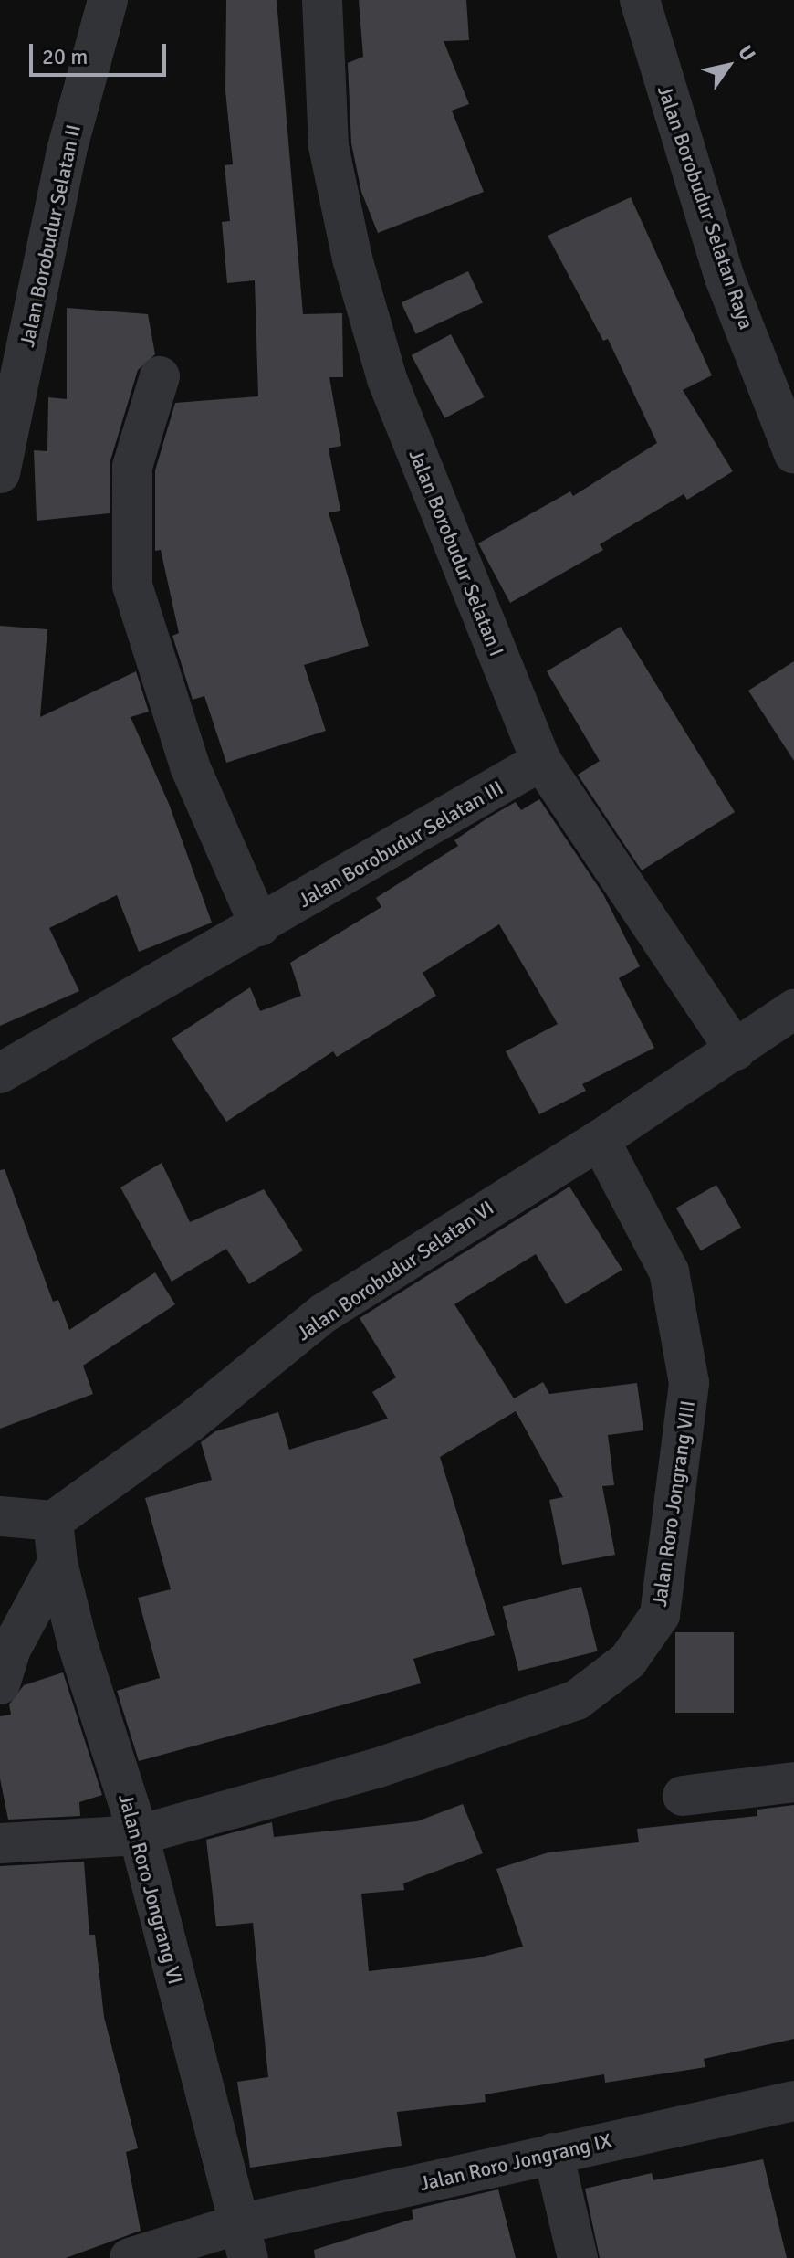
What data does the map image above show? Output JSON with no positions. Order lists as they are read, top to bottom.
{
  "streets": {
    "street": [
      "Jalan Borobudur Selatan Raya",
      "Jalan Borobudur Selatan II",
      "Jalan Borobudur Selatan I",
      "Jalan Borobudur Selatan III",
      "Jalan Borobudur Selatan VI",
      "Jalan Roro Jongrang VIII",
      "Jalan Roro Jongrang VI",
      "Jalan Roro Jongrang IX"
    ]
  },
  "crossings": [
    ["Jalan Borobudur Selatan I", "Jalan Borobudur Selatan III"],
    ["Jalan Borobudur Selatan I", "Jalan Borobudur Selatan VI"],
    ["Jalan Borobudur Selatan VI", "Jalan Roro Jongrang VIII"],
    ["Jalan Borobudur Selatan VI", "Jalan Roro Jongrang VI"],
    ["Jalan Roro Jongrang VIII", "Jalan Roro Jongrang VI"],
    ["Jalan Roro Jongrang VI", "Jalan Roro Jongrang IX"]
  ],
  "scale_bar": "20 m",
  "north": "top right"
}
